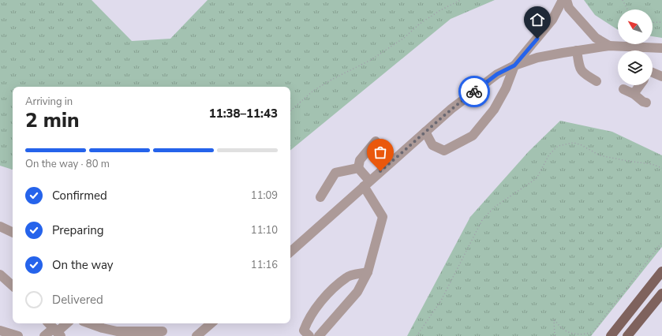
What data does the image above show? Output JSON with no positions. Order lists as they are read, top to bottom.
{
  "north": "top left",
  "page": {
    "heading": ["2 min", "Arriving in", "11:38–11:43"],
    "bar": "On the way · 80 m",
    "list": [
      ["Confirmed", "11:09"],
      ["Preparing", "11:10"],
      ["On the way", "11:16"],
      "Delivered"
    ]
  }
}
